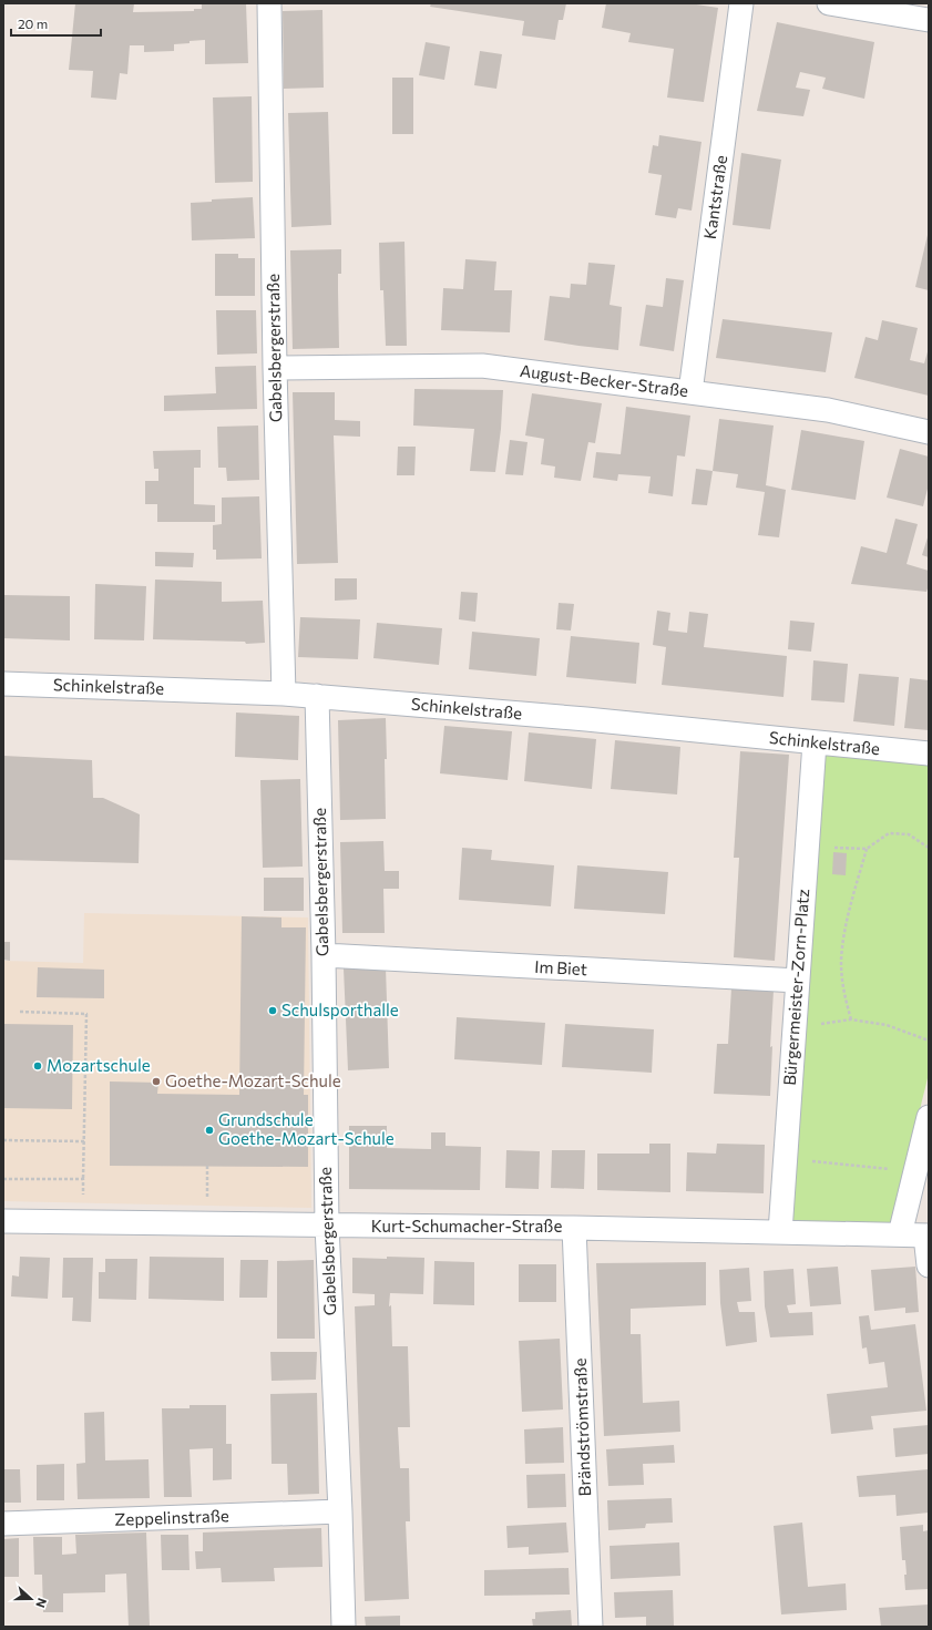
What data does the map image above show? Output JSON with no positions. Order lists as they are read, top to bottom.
{
  "streets": {
    "street": [
      "Kantstraße",
      "Gabelsbergerstraße",
      "August-Becker-Straße",
      "Schinkelstraße",
      "Im Biet",
      "Bürgermeister-Zorn-Platz",
      "Kurt-Schumacher-Straße",
      "Brändströmstraße",
      "Zeppelinstraße"
    ]
  },
  "crossings": [
    ["Kantstraße", "August-Becker-Straße"],
    ["Gabelsbergerstraße", "August-Becker-Straße"],
    ["Gabelsbergerstraße", "Schinkelstraße"],
    ["Gabelsbergerstraße", "Im Biet"],
    ["Gabelsbergerstraße", "Kurt-Schumacher-Straße"],
    ["Gabelsbergerstraße", "Zeppelinstraße"],
    ["Schinkelstraße", "Bürgermeister-Zorn-Platz"],
    ["Im Biet", "Bürgermeister-Zorn-Platz"],
    ["Bürgermeister-Zorn-Platz", "Kurt-Schumacher-Straße"],
    ["Kurt-Schumacher-Straße", "Brändströmstraße"]
  ],
  "places": [
    "Schulsporthalle",
    "Mozartschule",
    "Goethe-Mozart-Schule",
    "Grundschule Goethe-Mozart-Schule"
  ],
  "scale_bar": "20 m",
  "north": "right"
}
